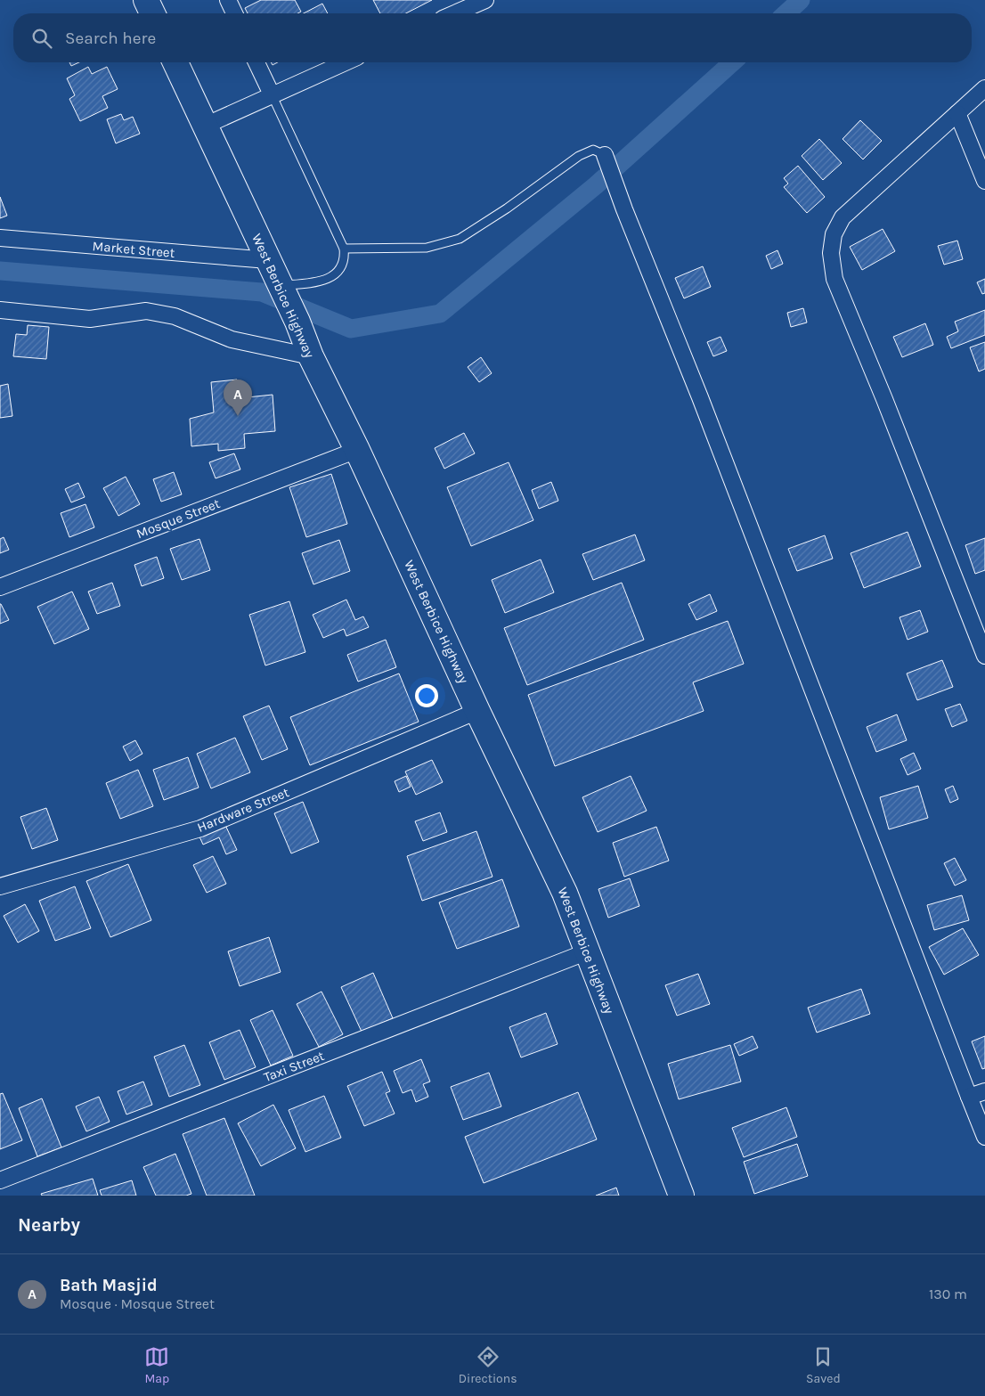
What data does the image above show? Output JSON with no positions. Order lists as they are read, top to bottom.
{
  "streets": {
    "main road": ["West Berbice Highway"],
    "street": [
      "Market Street",
      "Mosque Street",
      "Hardware Street",
      "Taxi Street"
    ]
  },
  "crossings": [
    ["Market Street", "West Berbice Highway"],
    ["West Berbice Highway", "Mosque Street"],
    ["West Berbice Highway", "Hardware Street"],
    ["West Berbice Highway", "Taxi Street"]
  ],
  "page": {
    "search": "Search here",
    "pins": "A",
    "heading": "Nearby",
    "list": [
      {
        "mark": "A",
        "name": "Bath Masjid",
        "note": "Mosque · Mosque Street",
        "value": "130 m"
      }
    ],
    "nav": ["Map", "Directions", "Saved"]
  }
}
